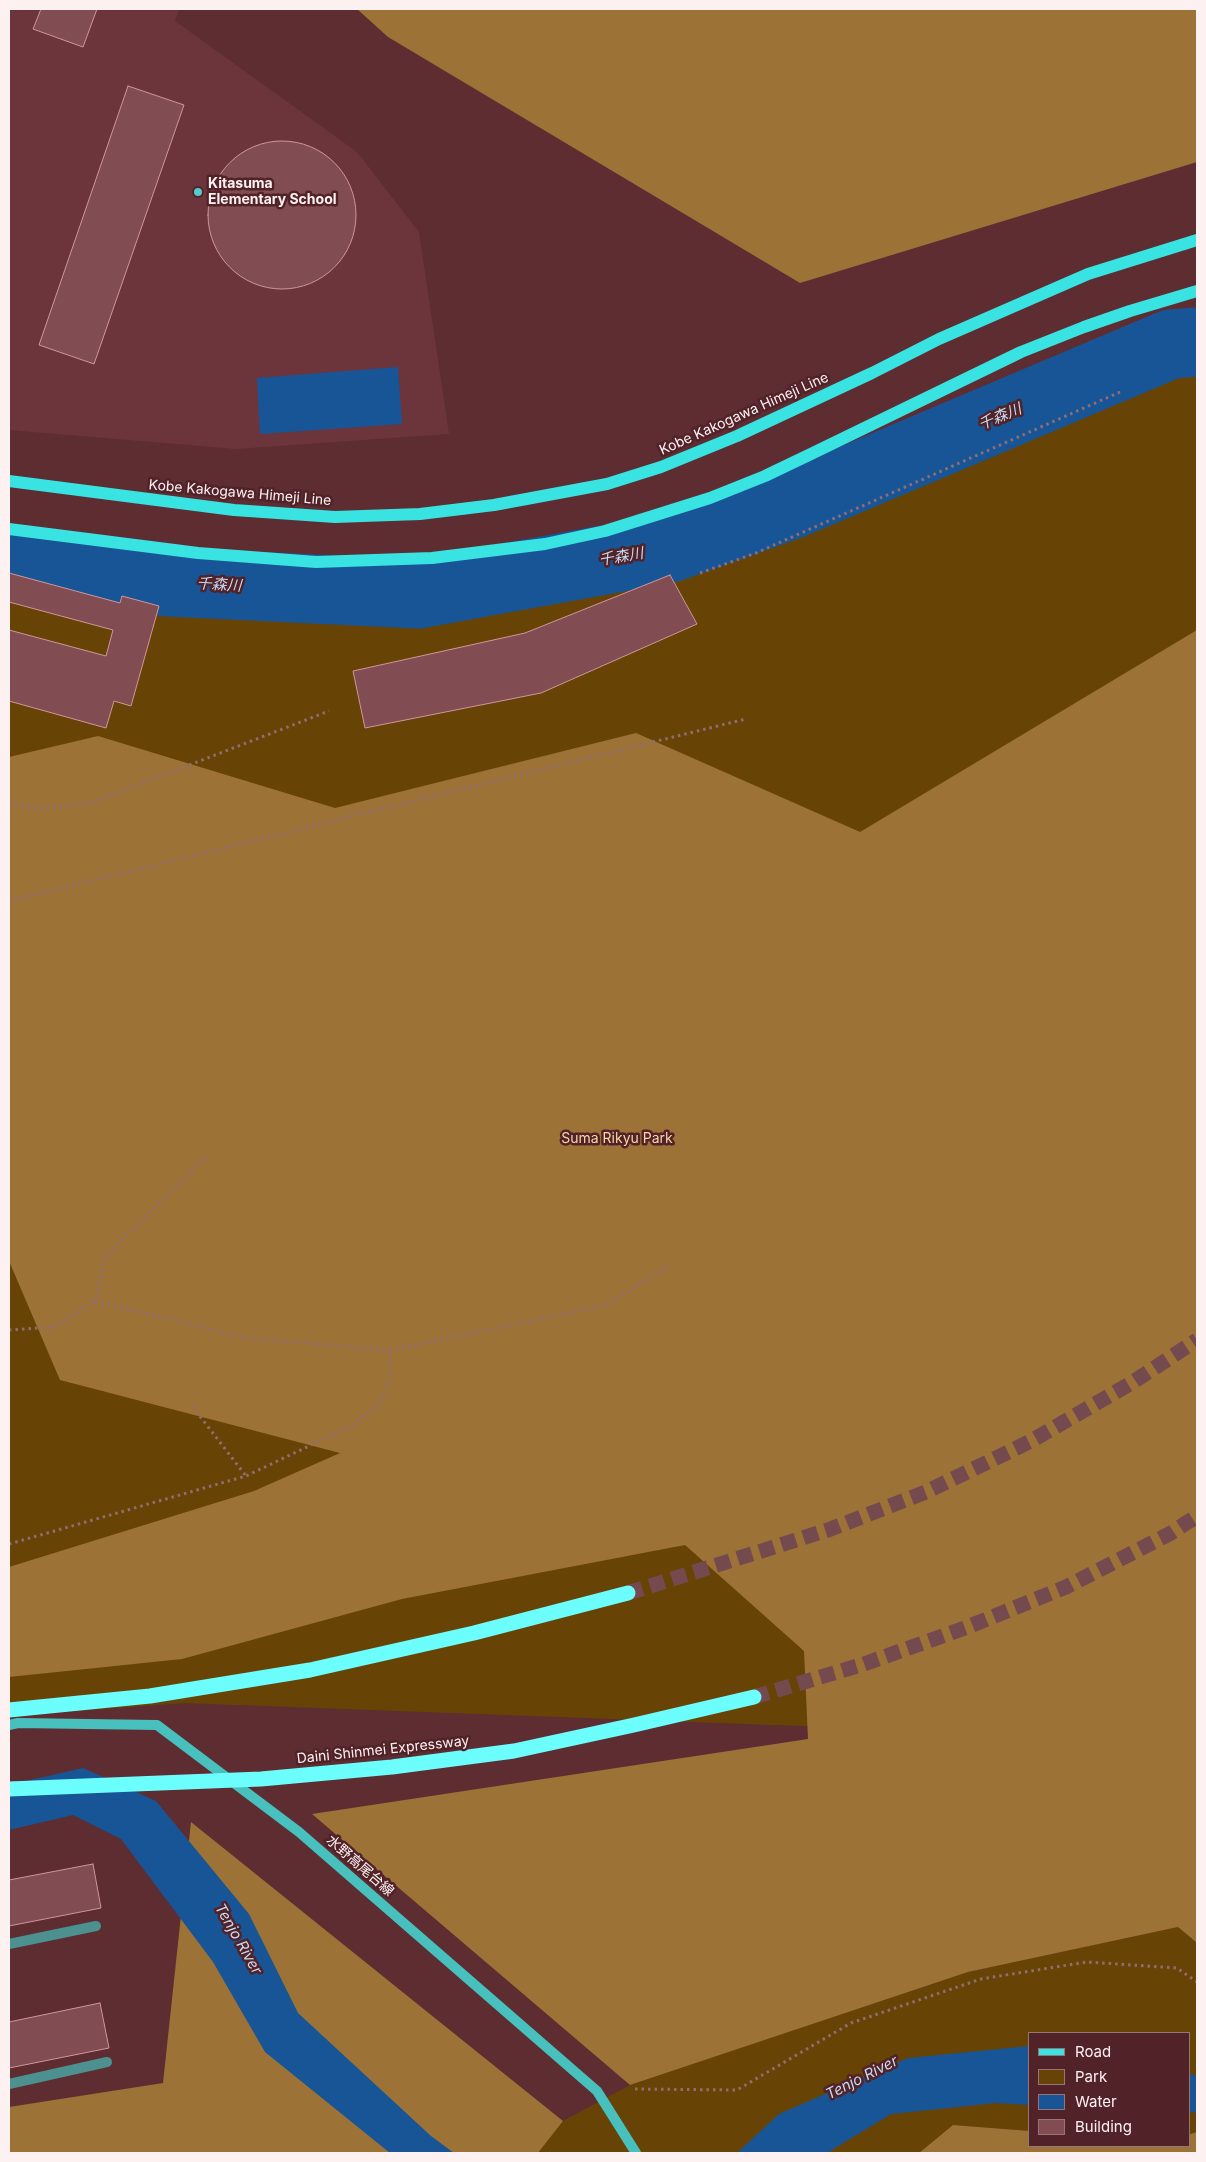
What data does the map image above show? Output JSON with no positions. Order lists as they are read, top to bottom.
{
  "streets": {
    "highway": ["Daini Shinmei Expressway"],
    "main road": ["Kobe Kakogawa Himeji Line"],
    "street": ["水野高尾台線"]
  },
  "water": ["千森川", "Tenjo River"],
  "parks": ["Suma Rikyu Park"],
  "places": ["Kitasuma Elementary School"],
  "legend": [
    "Road",
    "Park",
    "Water",
    "Building"
  ]
}
